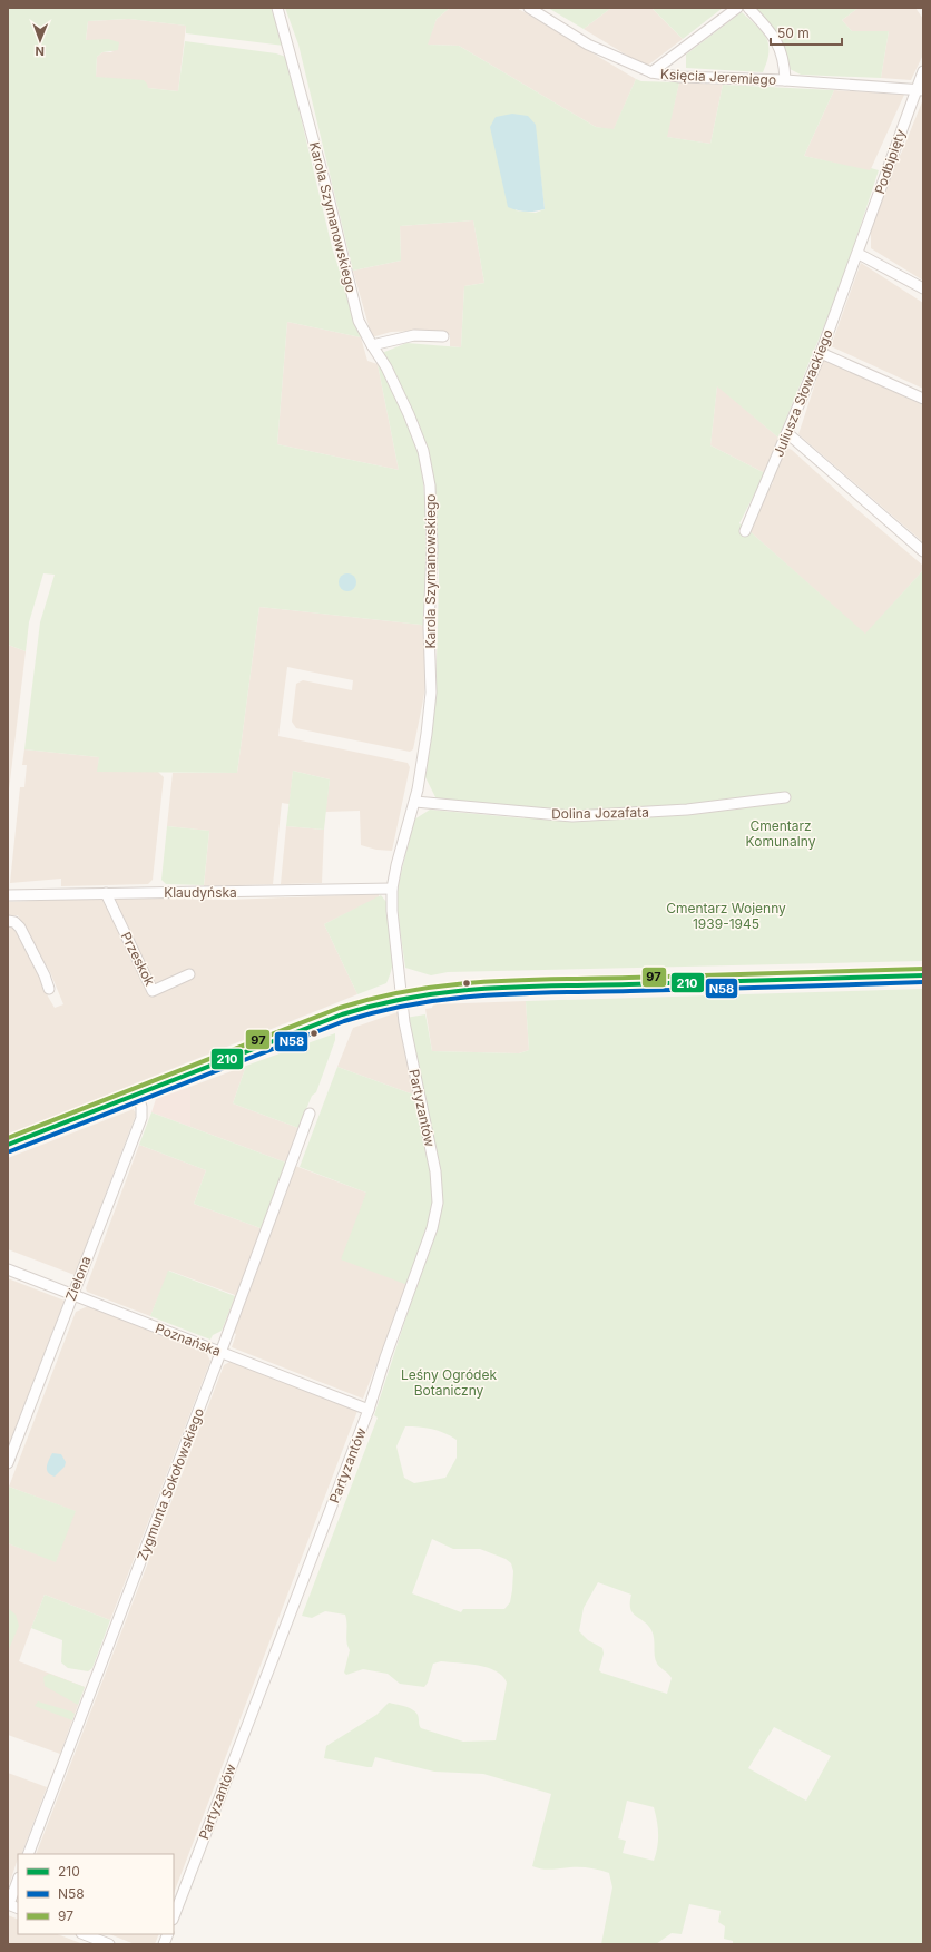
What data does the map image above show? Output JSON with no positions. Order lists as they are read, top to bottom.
{
  "streets": {
    "street": [
      "Księcia Jeremiego",
      "Podbipięty",
      "Karola Szymanowskiego",
      "Juliusza Słowackiego",
      "Dolina Jozafata",
      "Klaudyńska",
      "Przeskok",
      "Partyzantów",
      "Zielona",
      "Poznańska",
      "Zygmunta Sokołowskiego"
    ]
  },
  "crossings": [
    ["Księcia Jeremiego", "Podbipięty"],
    ["Podbipięty", "Juliusza Słowackiego"],
    ["Karola Szymanowskiego", "Dolina Jozafata"],
    ["Karola Szymanowskiego", "Klaudyńska"],
    ["Karola Szymanowskiego", "Partyzantów"],
    ["Klaudyńska", "Przeskok"],
    ["Partyzantów", "Poznańska"],
    ["Zielona", "Poznańska"],
    ["Poznańska", "Zygmunta Sokołowskiego"]
  ],
  "parks": ["Cmentarz Komunalny", "Cmentarz Wojenny 1939-1945", "Leśny Ogródek Botaniczny"],
  "lines": ["transit line 97", "transit line 210", "transit line N58"],
  "legend": ["210", "N58", "97"],
  "scale_bar": "50 m",
  "north": "bottom"
}
